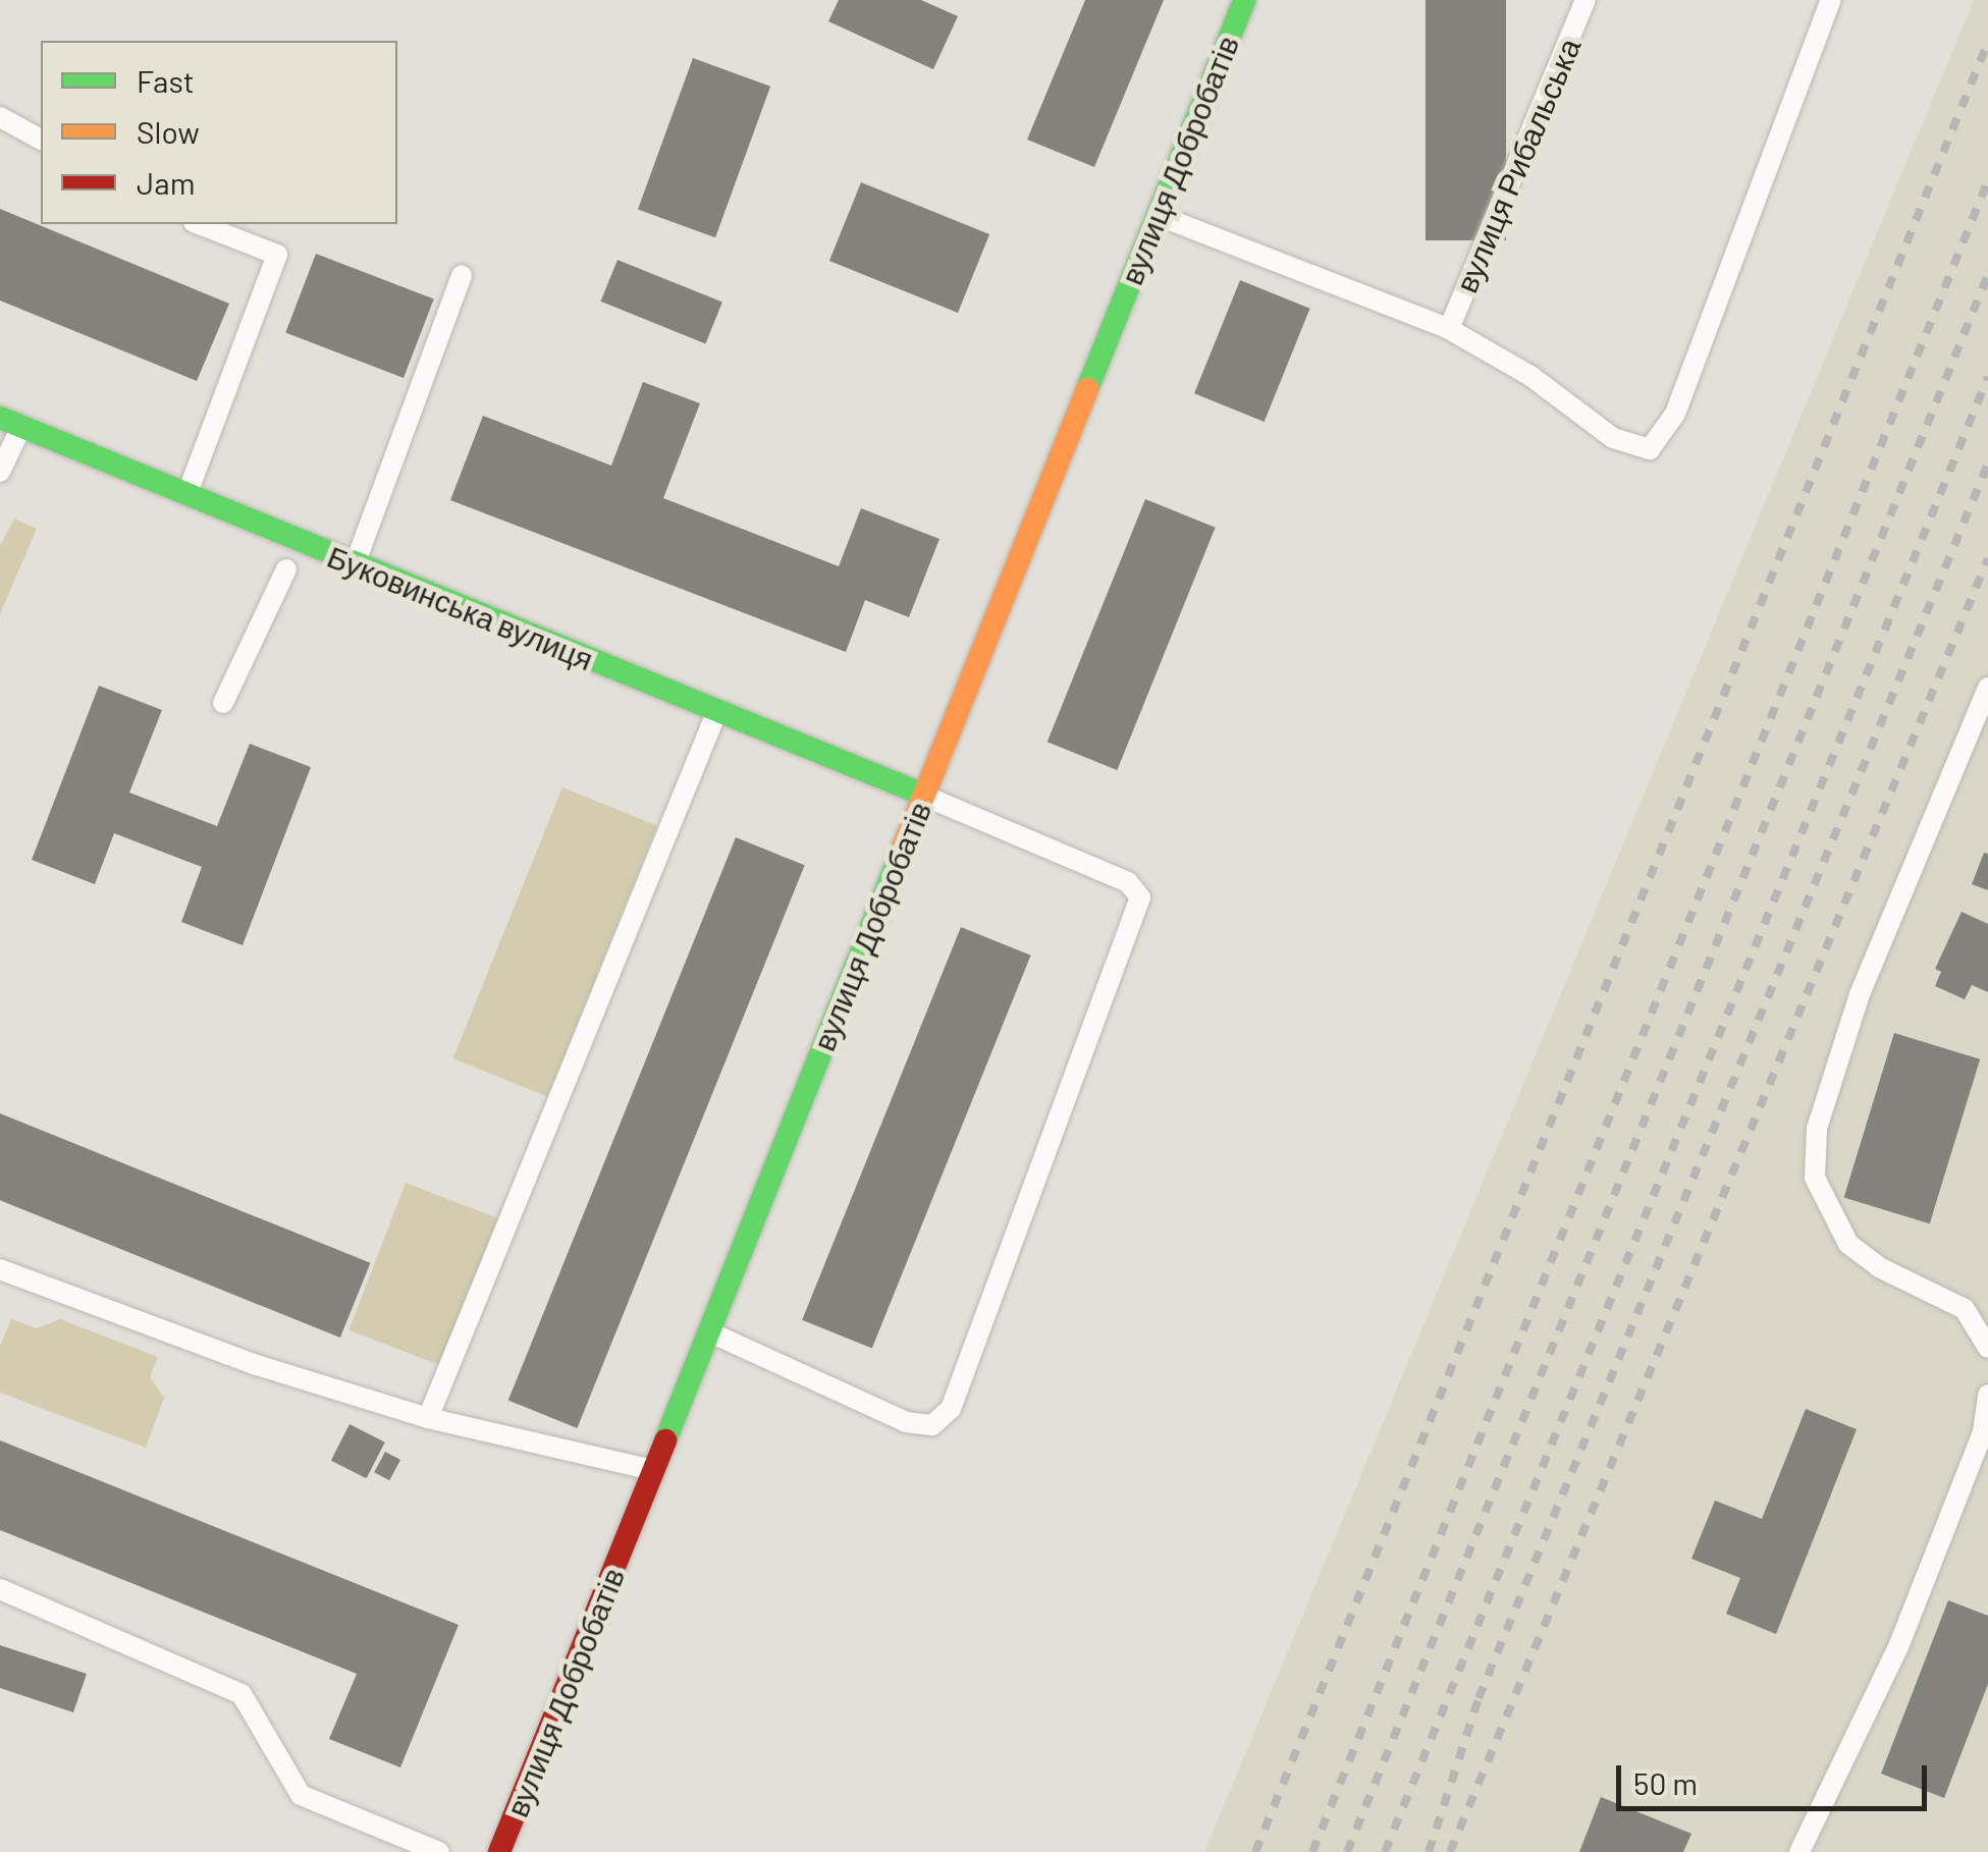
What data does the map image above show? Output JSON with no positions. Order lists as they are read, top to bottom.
{
  "streets": {
    "street": ["вулиця Добробатів", "Буковинська вулиця"],
    "lane": ["вулиця Рибальська"]
  },
  "crossings": [
    ["вулиця Добробатів", "Буковинська вулиця"]
  ],
  "legend": ["Fast", "Slow", "Jam"],
  "scale_bar": "50 m"
}
